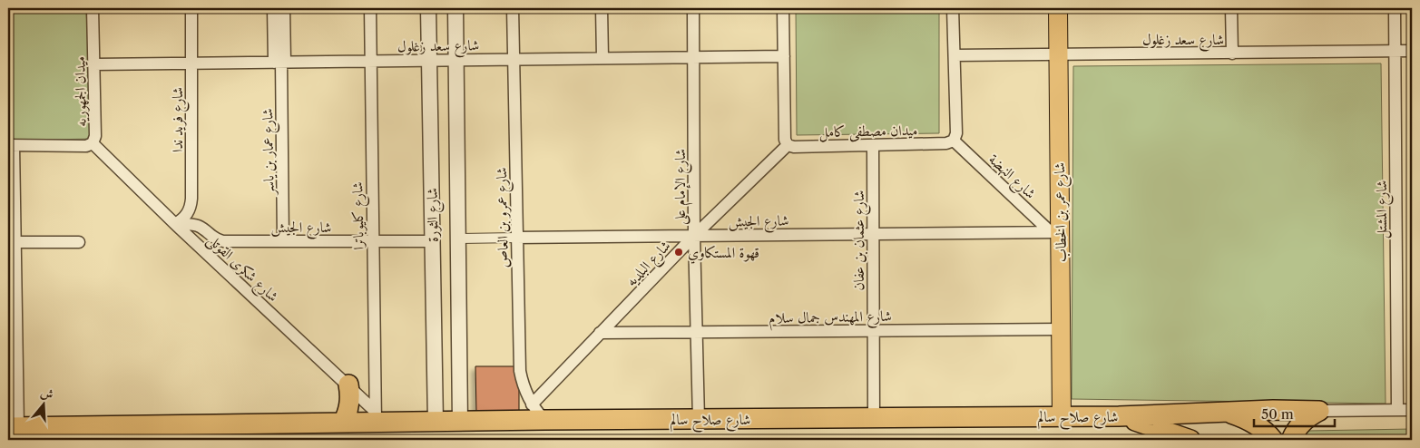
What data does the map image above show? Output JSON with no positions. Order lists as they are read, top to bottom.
{
  "streets": {
    "highway": ["شارع صلاح سالم"],
    "main road": ["شارع عمر بن الخطاب"],
    "street": [
      "شارع سعد زغلول",
      "ميدان الجمهوريه",
      "شارع فريد ندا",
      "ميدان مصطفى كامل",
      "شارع عمار بن ياسر",
      "شارع النهضة",
      "شارع الإمام على",
      "شارع المشتل",
      "شارع الثورة",
      "شارع كليوباترا",
      "شارع عمرو بن العاص",
      "شارع الجيش",
      "شارع عثمان بن عفان",
      "شارع البلديه",
      "شارع شكرى القوتلى",
      "شارع المهندس جمال سلام"
    ]
  },
  "crossings": [
    ["شارع سعد زغلول", "ميدان الجمهوريه"],
    ["شارع سعد زغلول", "شارع فريد ندا"],
    ["شارع سعد زغلول", "شارع عمار بن ياسر"],
    ["شارع سعد زغلول", "شارع الإمام على"],
    ["شارع سعد زغلول", "شارع المشتل"],
    ["شارع سعد زغلول", "شارع عمر بن الخطاب"],
    ["شارع سعد زغلول", "شارع الثورة"],
    ["شارع سعد زغلول", "شارع كليوباترا"],
    ["شارع سعد زغلول", "شارع عمرو بن العاص"],
    ["ميدان الجمهوريه", "شارع شكرى القوتلى"],
    ["شارع فريد ندا", "شارع الجيش"],
    ["شارع فريد ندا", "شارع شكرى القوتلى"],
    ["ميدان مصطفى كامل", "شارع النهضة"],
    ["ميدان مصطفى كامل", "شارع عثمان بن عفان"],
    ["ميدان مصطفى كامل", "شارع البلديه"],
    ["شارع عمار بن ياسر", "شارع الجيش"],
    ["شارع النهضة", "شارع عمر بن الخطاب"],
    ["شارع النهضة", "شارع الجيش"],
    ["شارع الإمام على", "شارع الجيش"],
    ["شارع الإمام على", "شارع البلديه"],
    ["شارع الإمام على", "شارع المهندس جمال سلام"],
    ["شارع الإمام على", "شارع صلاح سالم"],
    ["شارع المشتل", "شارع صلاح سالم"],
    ["شارع عمر بن الخطاب", "شارع الجيش"],
    ["شارع عمر بن الخطاب", "شارع المهندس جمال سلام"],
    ["شارع عمر بن الخطاب", "شارع صلاح سالم"],
    ["شارع الثورة", "شارع الجيش"],
    ["شارع الثورة", "شارع صلاح سالم"],
    ["شارع كليوباترا", "شارع الجيش"],
    ["شارع كليوباترا", "شارع شكرى القوتلى"],
    ["شارع كليوباترا", "شارع صلاح سالم"],
    ["شارع عمرو بن العاص", "شارع الجيش"],
    ["شارع عمرو بن العاص", "شارع البلديه"],
    ["شارع عمرو بن العاص", "شارع صلاح سالم"],
    ["شارع الجيش", "شارع عثمان بن عفان"],
    ["شارع الجيش", "شارع البلديه"],
    ["شارع الجيش", "شارع شكرى القوتلى"],
    ["شارع عثمان بن عفان", "شارع المهندس جمال سلام"],
    ["شارع عثمان بن عفان", "شارع صلاح سالم"],
    ["شارع البلديه", "شارع المهندس جمال سلام"],
    ["شارع شكرى القوتلى", "شارع صلاح سالم"]
  ],
  "places": ["قهوة المستكاوي"],
  "scale_bar": "50 m",
  "north": "top"
}
